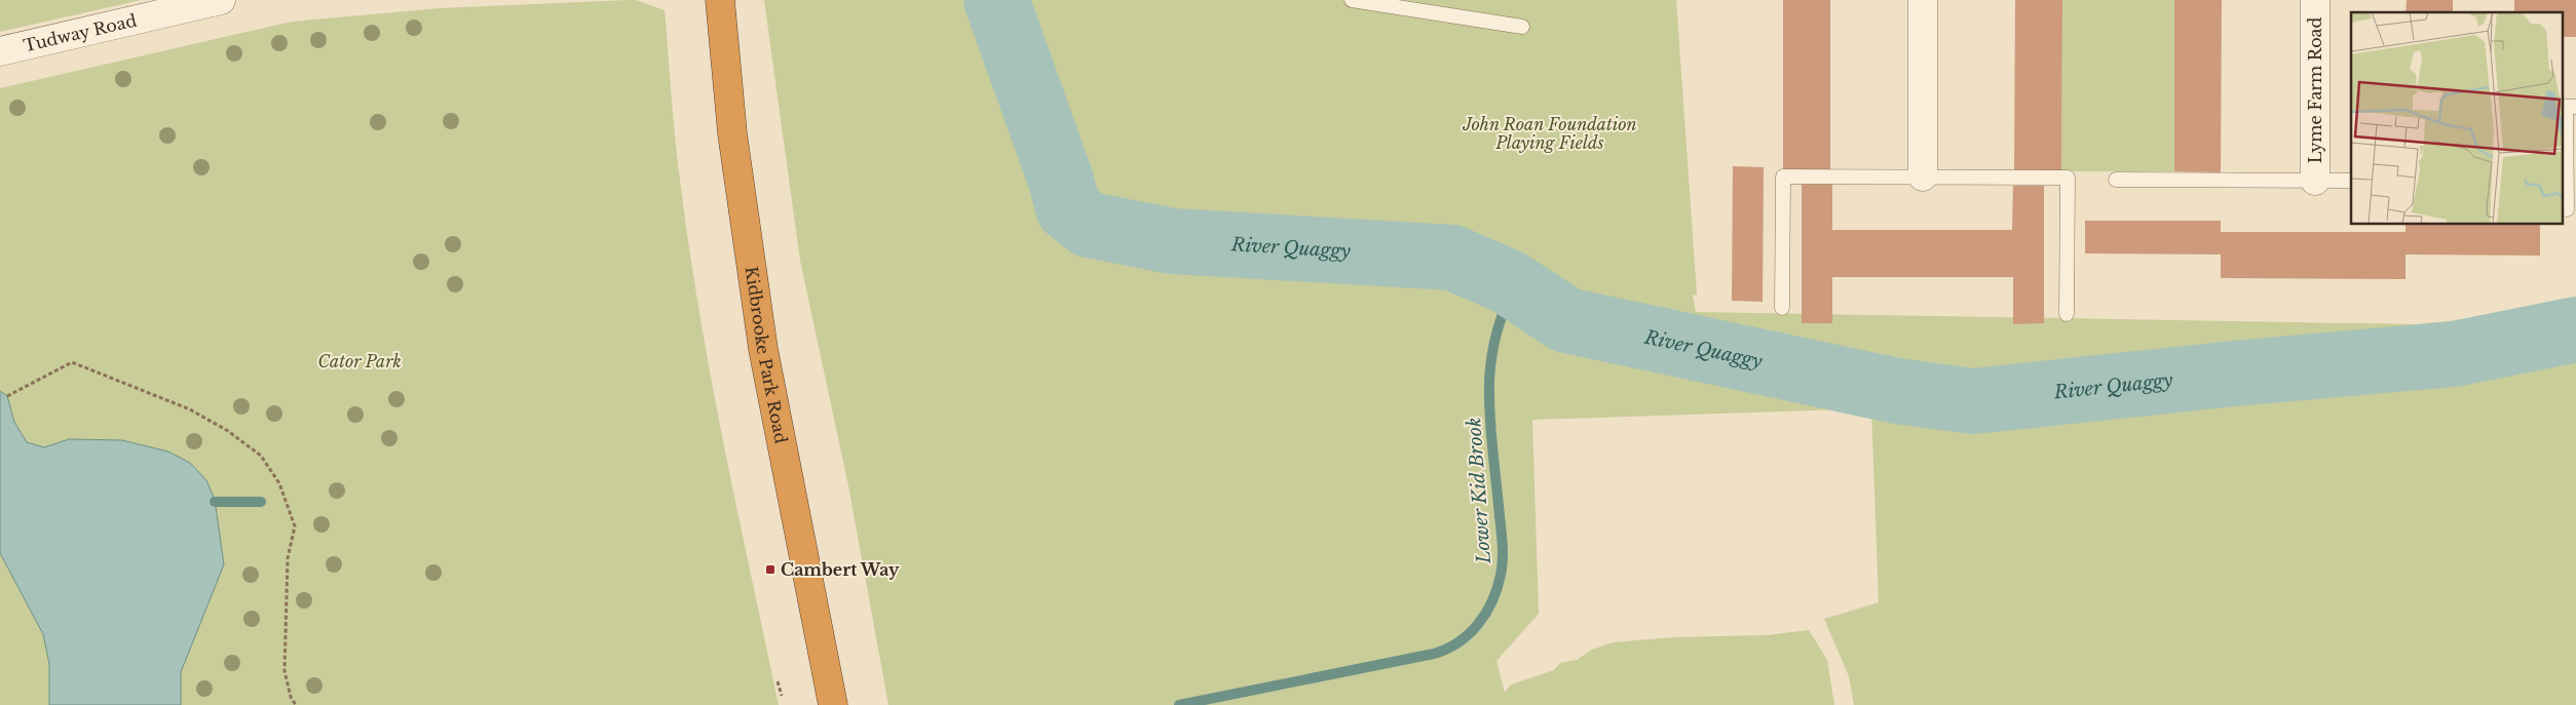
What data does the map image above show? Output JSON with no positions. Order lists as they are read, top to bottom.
{
  "streets": {
    "highway": ["Kidbrooke Park Road"],
    "street": ["Tudway Road", "Lyme Farm Road"]
  },
  "water": ["River Quaggy", "Lower Kid Brook"],
  "parks": ["John Roan Foundation Playing Fields", "Cator Park"],
  "places": {
    "transit": ["Cambert Way"]
  }
}
